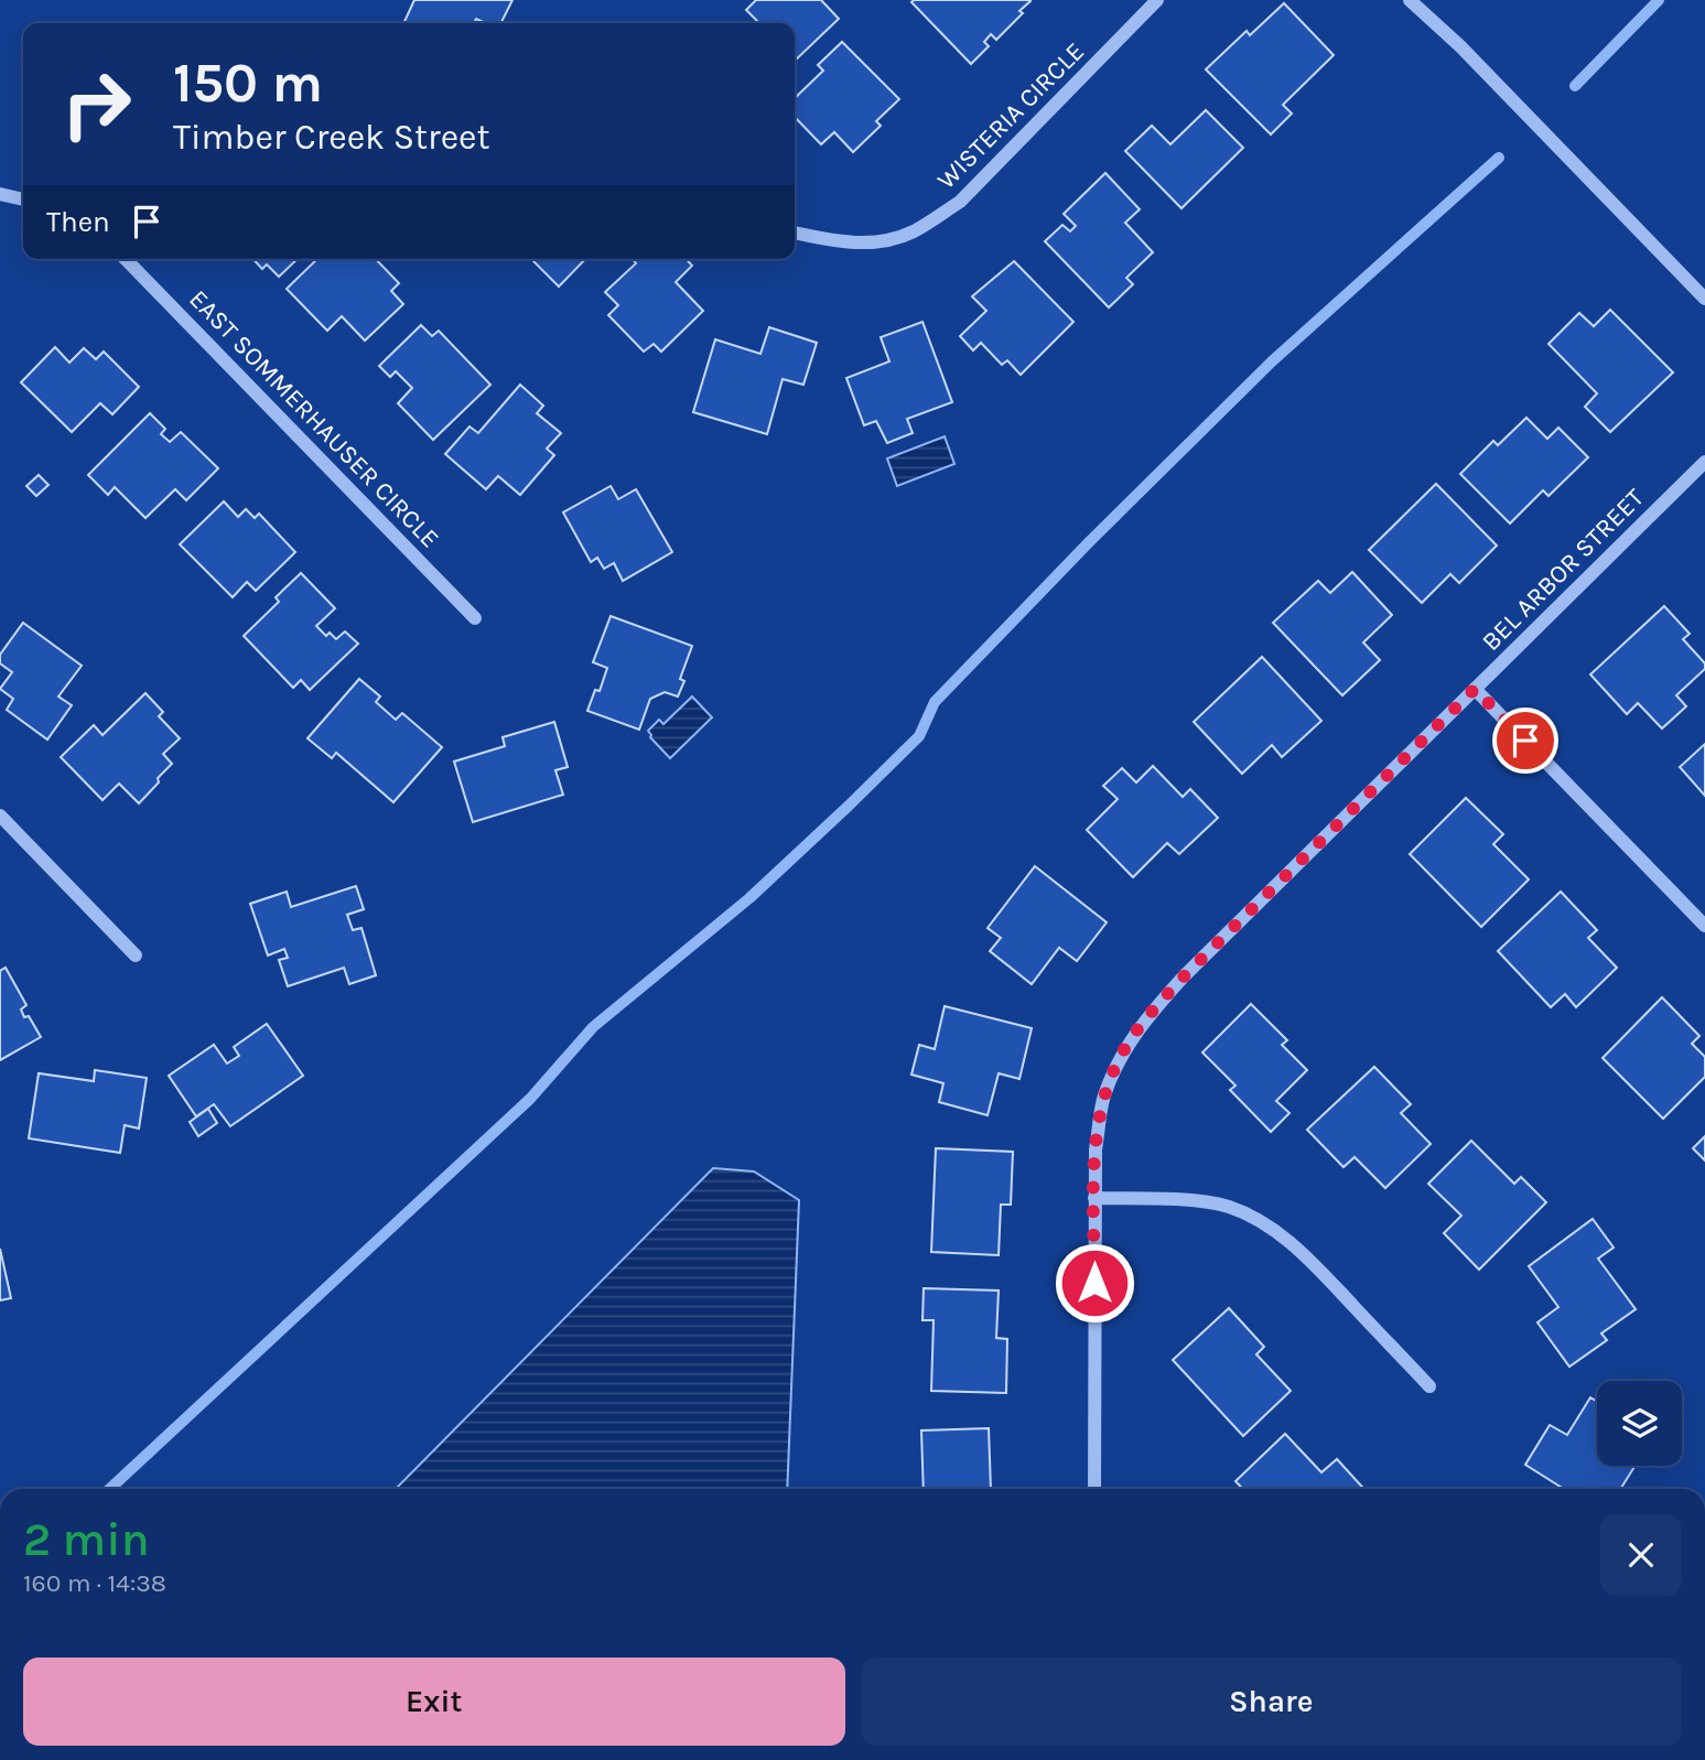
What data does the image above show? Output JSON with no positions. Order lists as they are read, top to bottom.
{
  "streets": {
    "street": ["WISTERIA CIRCLE", "EAST SOMMERHAUSER CIRCLE", "BEL ARBOR STREET"]
  },
  "page": {
    "turn": ["150 m", "Timber Creek Street"],
    "then": "Then",
    "heading": ["2 min", "160 m · 14:38"],
    "buttons": ["Exit", "Share"]
  }
}
